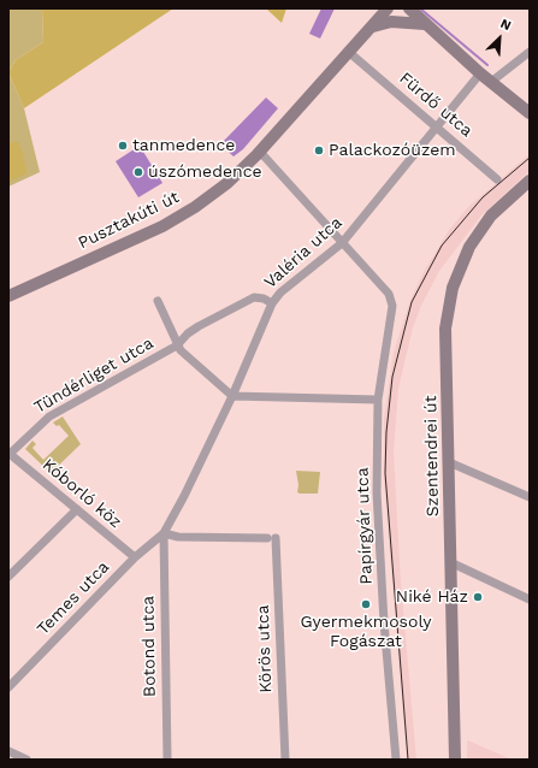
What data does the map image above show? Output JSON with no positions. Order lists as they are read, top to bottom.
{
  "streets": {
    "street": [
      "Fürdő utca",
      "Pusztakúti út",
      "Valéria utca",
      "Tündérliget utca",
      "Szentendrei út",
      "Kóborló köz",
      "Papírgyár utca",
      "Temes utca",
      "Botond utca",
      "Körös utca"
    ]
  },
  "crossings": [
    ["Fürdő utca", "Valéria utca"],
    ["Valéria utca", "Tündérliget utca"],
    ["Valéria utca", "Papírgyár utca"],
    ["Valéria utca", "Temes utca"],
    ["Valéria utca", "Botond utca"],
    ["Valéria utca", "Körös utca"],
    ["Tündérliget utca", "Kóborló köz"],
    ["Kóborló köz", "Temes utca"],
    ["Temes utca", "Botond utca"],
    ["Temes utca", "Körös utca"],
    ["Botond utca", "Körös utca"]
  ],
  "places": [
    "tanmedence",
    "Palackozóüzem",
    "úszómedence",
    "Niké Ház",
    "Gyermekmosoly Fogászat"
  ],
  "north": "top right"
}
